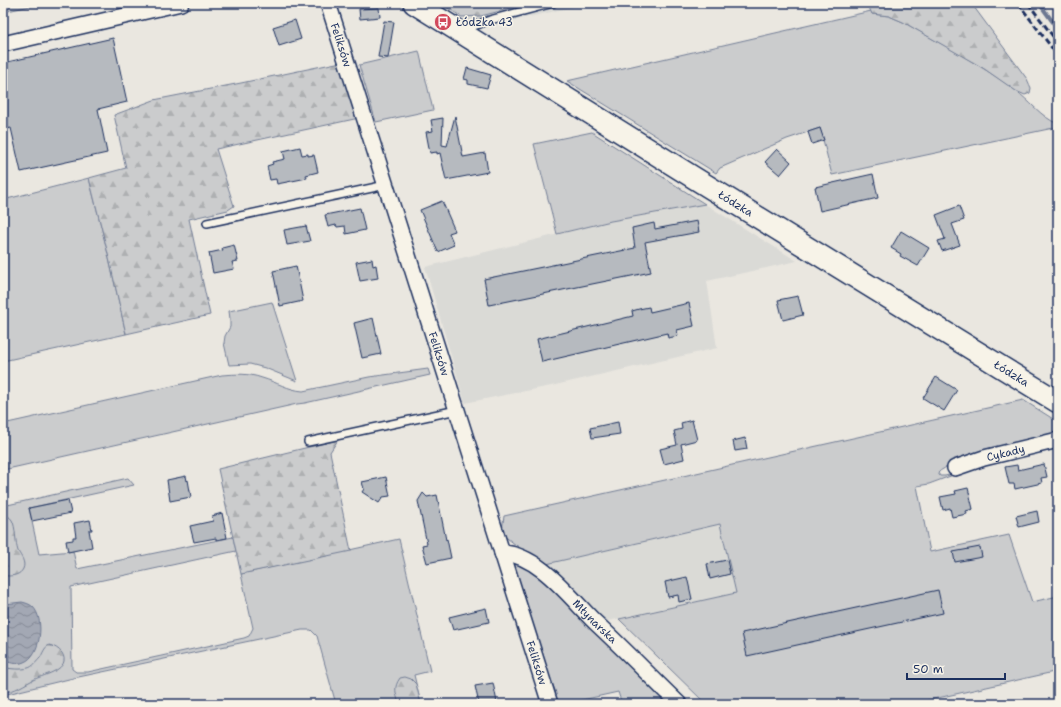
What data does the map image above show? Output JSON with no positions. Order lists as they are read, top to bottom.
{
  "streets": {
    "main road": ["Łódzka"],
    "street": ["Feliksów", "Cykady", "Młynarska"]
  },
  "crossings": [
    ["Feliksów", "Młynarska"]
  ],
  "places": {
    "bus stop": ["Łódzka 43"]
  },
  "scale_bar": "50 m"
}
